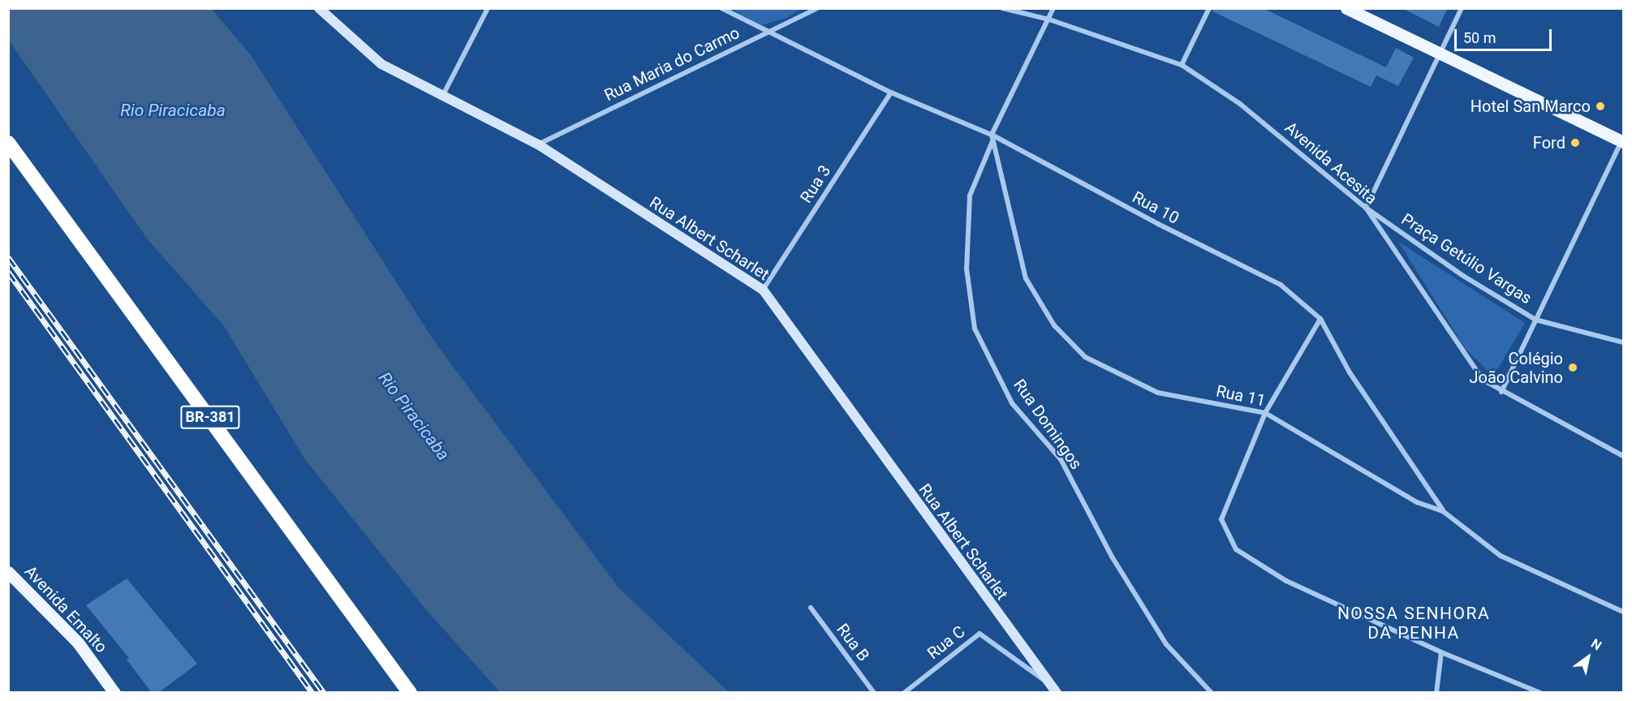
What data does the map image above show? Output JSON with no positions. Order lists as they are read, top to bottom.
{
  "streets": {
    "highway": ["BR-381"],
    "main road": ["Rua Albert Scharlet", "Avenida Emalto"],
    "street": [
      "Rua Maria do Carmo",
      "Avenida Acesita",
      "Rua 3",
      "Rua 10",
      "Praça Getúlio Vargas",
      "Rua 11",
      "Rua Domingos",
      "Rua B",
      "Rua C"
    ]
  },
  "crossings": [
    ["Rua Maria do Carmo", "Rua 10"],
    ["Rua Maria do Carmo", "Rua Albert Scharlet"],
    ["Avenida Acesita", "Praça Getúlio Vargas"],
    ["Avenida Acesita", "Rua Domingos"],
    ["Rua 3", "Rua 10"],
    ["Rua 3", "Rua Albert Scharlet"],
    ["Rua 10", "Rua 11"],
    ["Rua 10", "Rua Domingos"],
    ["Rua Albert Scharlet", "Rua C"],
    ["Rua 11", "Rua Domingos"]
  ],
  "districts": ["NOSSA SENHORA DA PENHA"],
  "water": ["Rio Piracicaba"],
  "places": ["Hotel San Marco", "Ford", "Colégio João Calvino"],
  "scale_bar": "50 m",
  "north": "top right"
}
